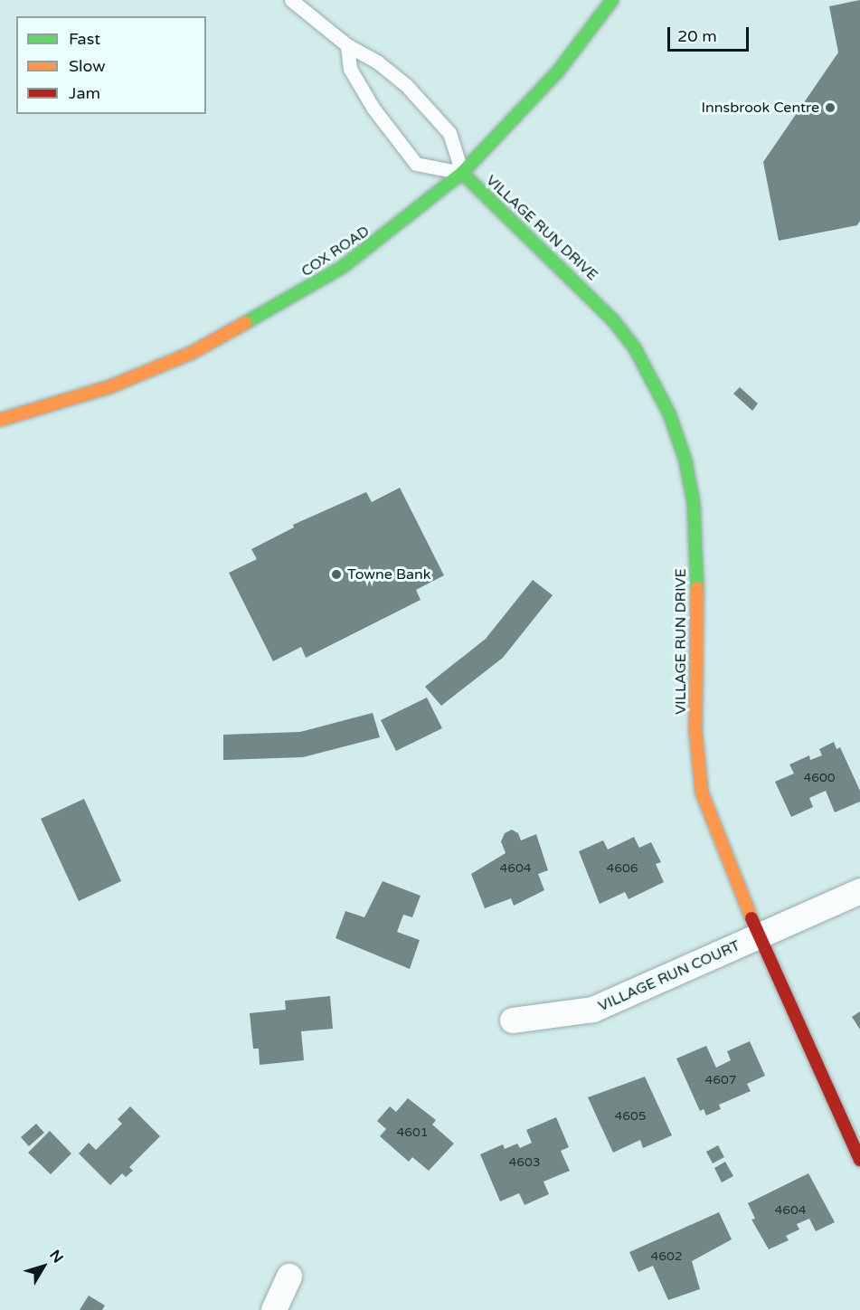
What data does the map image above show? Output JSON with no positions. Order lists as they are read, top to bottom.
{
  "streets": {
    "street": ["VILLAGE RUN DRIVE", "COX ROAD", "VILLAGE RUN COURT"]
  },
  "crossings": [
    ["VILLAGE RUN DRIVE", "COX ROAD"],
    ["VILLAGE RUN DRIVE", "VILLAGE RUN COURT"]
  ],
  "places": ["Innsbrook Centre", "Towne Bank"],
  "house_numbers": [
    "4600",
    "4604",
    "4606",
    "4607",
    "4605",
    "4601",
    "4603",
    "4604",
    "4602"
  ],
  "legend": ["Fast", "Slow", "Jam"],
  "scale_bar": "20 m",
  "north": "top right"
}
